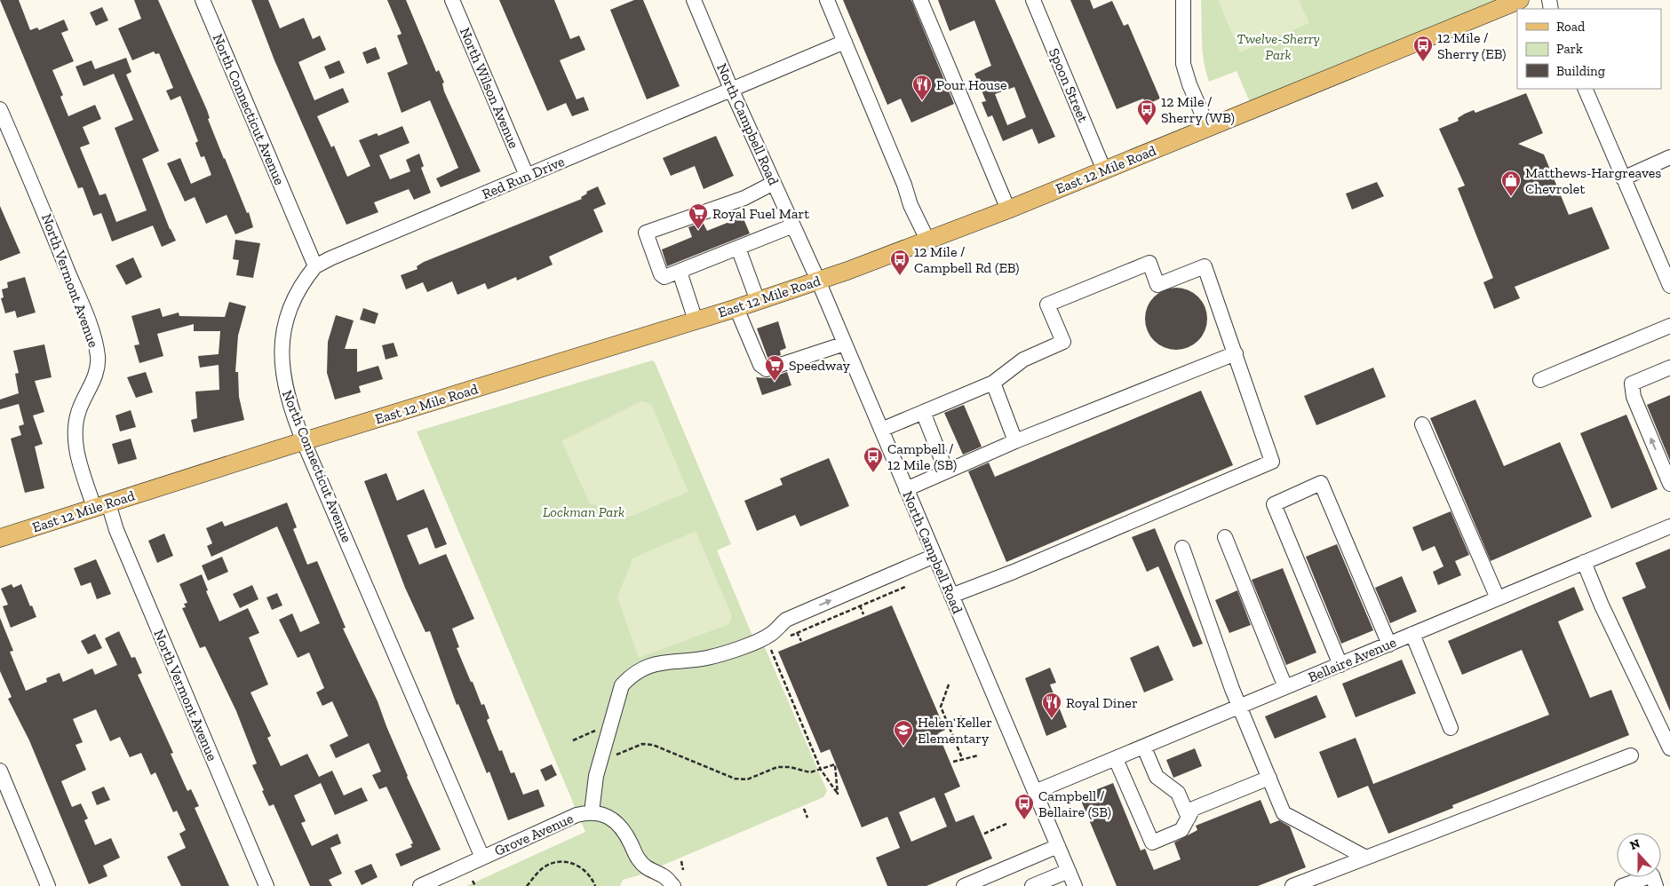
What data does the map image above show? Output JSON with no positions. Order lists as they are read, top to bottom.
{
  "streets": {
    "main road": ["East 12 Mile Road"],
    "street": [
      "Spoon Street",
      "North Wilson Avenue",
      "North Connecticut Avenue",
      "North Campbell Road",
      "Red Run Drive",
      "North Vermont Avenue",
      "Bellaire Avenue",
      "Grove Avenue"
    ]
  },
  "crossings": [
    ["Spoon Street", "East 12 Mile Road"],
    ["North Wilson Avenue", "Red Run Drive"],
    ["North Connecticut Avenue", "East 12 Mile Road"],
    ["North Connecticut Avenue", "Red Run Drive"],
    ["North Connecticut Avenue", "Grove Avenue"],
    ["North Campbell Road", "East 12 Mile Road"],
    ["North Campbell Road", "Red Run Drive"],
    ["North Campbell Road", "Bellaire Avenue"],
    ["East 12 Mile Road", "North Vermont Avenue"]
  ],
  "parks": ["Twelve-Sherry Park", "Lockman Park"],
  "places": {
    "bus stop": [
      "12 Mile / Sherry (EB)",
      "12 Mile / Sherry (WB)",
      "12 Mile / Campbell Rd (EB)",
      "Campbell / 12 Mile (SB)",
      "Campbell / Bellaire (SB)"
    ],
    "restaurant": ["Pour House", "Royal Diner"],
    "shop": ["Matthews-Hargreaves Chevrolet"],
    "supermarket": ["Royal Fuel Mart", "Speedway"],
    "school or university": ["Helen Keller Elementary"]
  },
  "legend": ["Road", "Park", "Building"],
  "north": "top"
}
